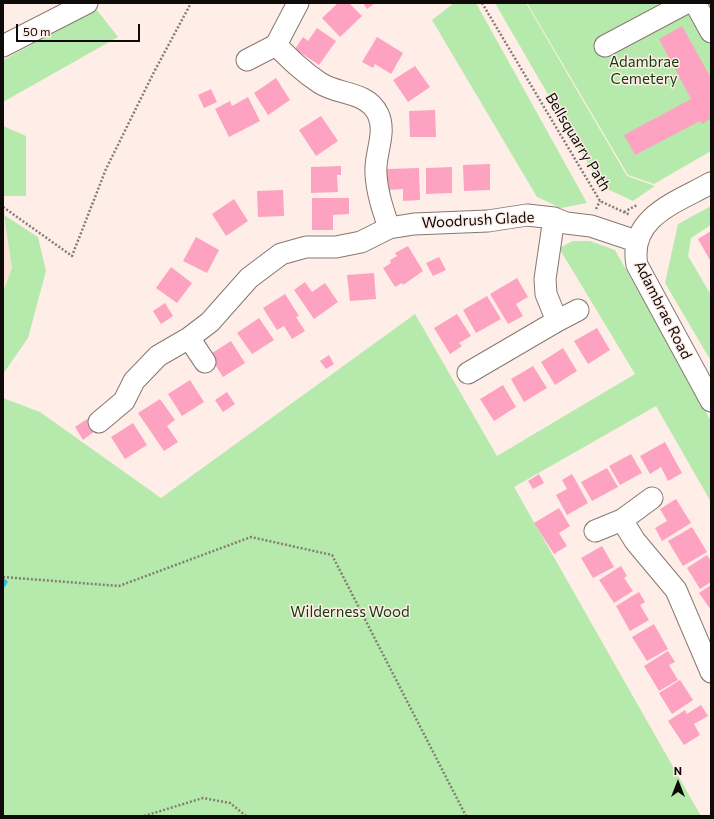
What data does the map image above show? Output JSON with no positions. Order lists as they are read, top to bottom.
{
  "streets": {
    "street": ["Woodrush Glade", "Adambrae Road"],
    "path": ["Bellsquarry Path"]
  },
  "crossings": [
    ["Bellsquarry Path", "Adambrae Road"],
    ["Woodrush Glade", "Adambrae Road"]
  ],
  "parks": ["Adambrae Cemetery", "Wilderness Wood"],
  "scale_bar": "50 m",
  "north": "top"
}
